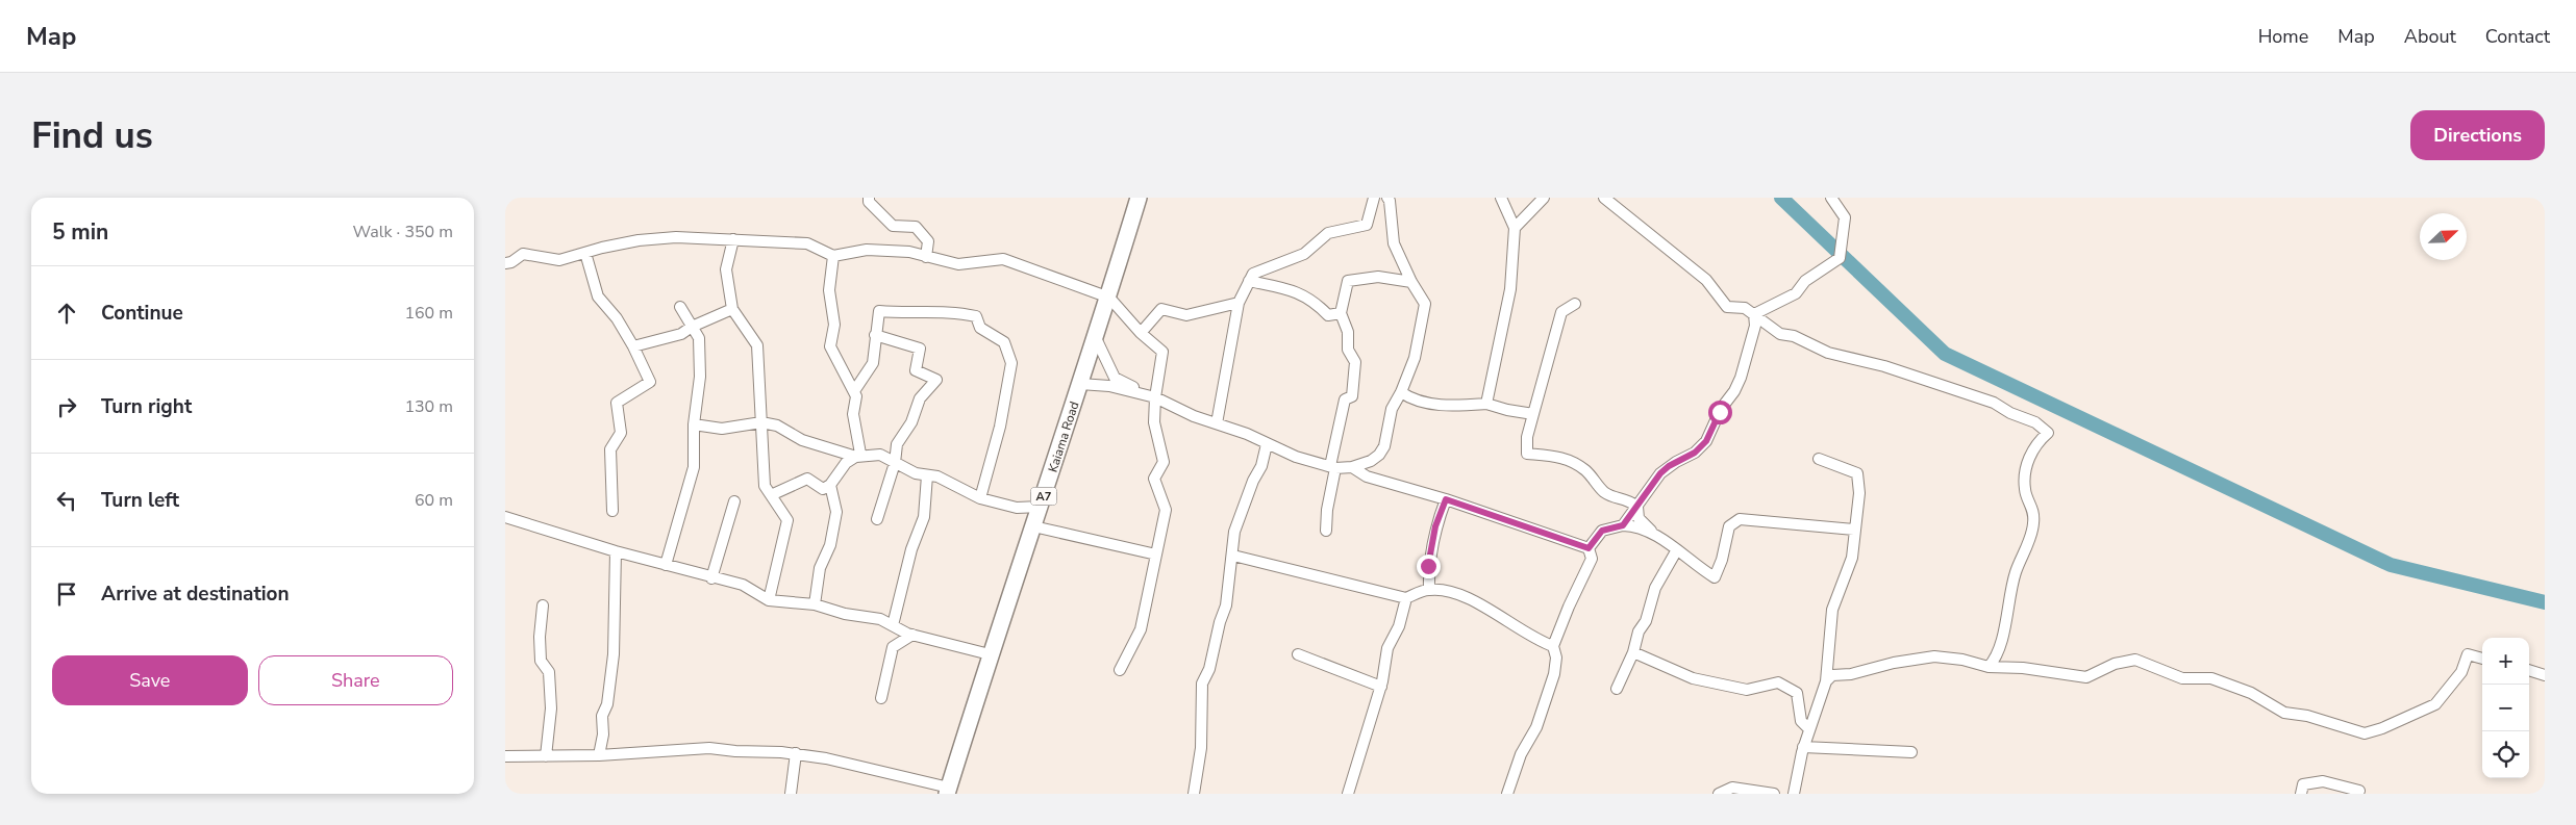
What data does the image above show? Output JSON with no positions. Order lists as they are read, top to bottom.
{
  "streets": {
    "highway": ["Kaiama Road", "A7"]
  },
  "north": "top right",
  "page": {
    "header": "Map",
    "nav": [
      "Home",
      "Map",
      "About",
      "Contact"
    ],
    "buttons": [
      "Directions",
      ["Save", "Share"]
    ],
    "title": "Find us",
    "heading": ["5 min", "Walk · 350 m"],
    "list": [
      ["Continue", "160 m"],
      ["Turn right", "130 m"],
      ["Turn left", "60 m"],
      "Arrive at destination"
    ],
    "map_buttons": ["+", "−"]
  }
}
